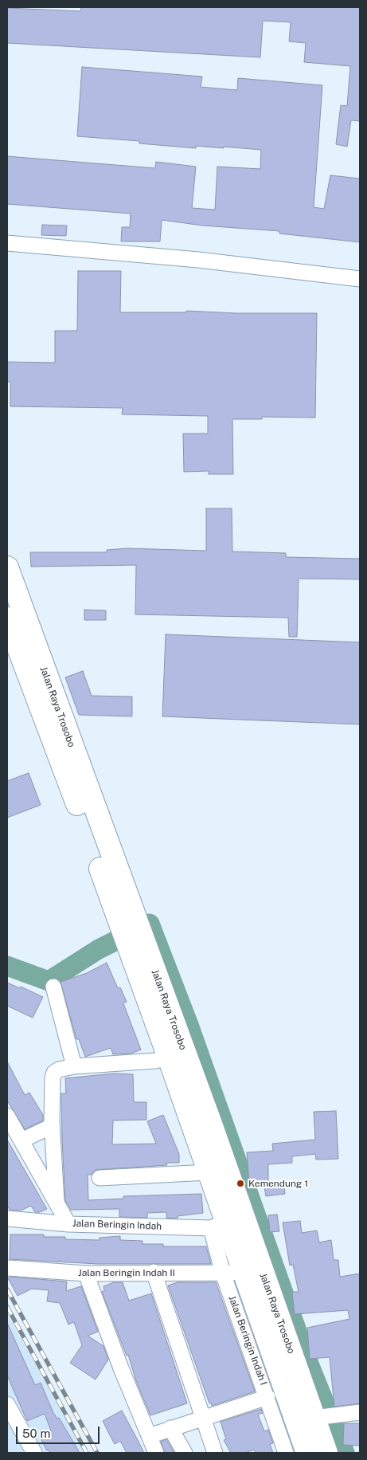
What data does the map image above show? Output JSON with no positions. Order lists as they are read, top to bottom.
{
  "streets": {
    "highway": ["Jalan Raya Trosobo"],
    "street": ["Jalan Beringin Indah", "Jalan Beringin Indah II", "Jalan Beringin Indah I"]
  },
  "crossings": [
    ["Jalan Raya Trosobo", "Jalan Beringin Indah"],
    ["Jalan Raya Trosobo", "Jalan Beringin Indah II"],
    ["Jalan Raya Trosobo", "Jalan Beringin Indah I"],
    ["Jalan Beringin Indah II", "Jalan Beringin Indah I"]
  ],
  "places": ["Kemendung 1"],
  "scale_bar": "50 m"
}
